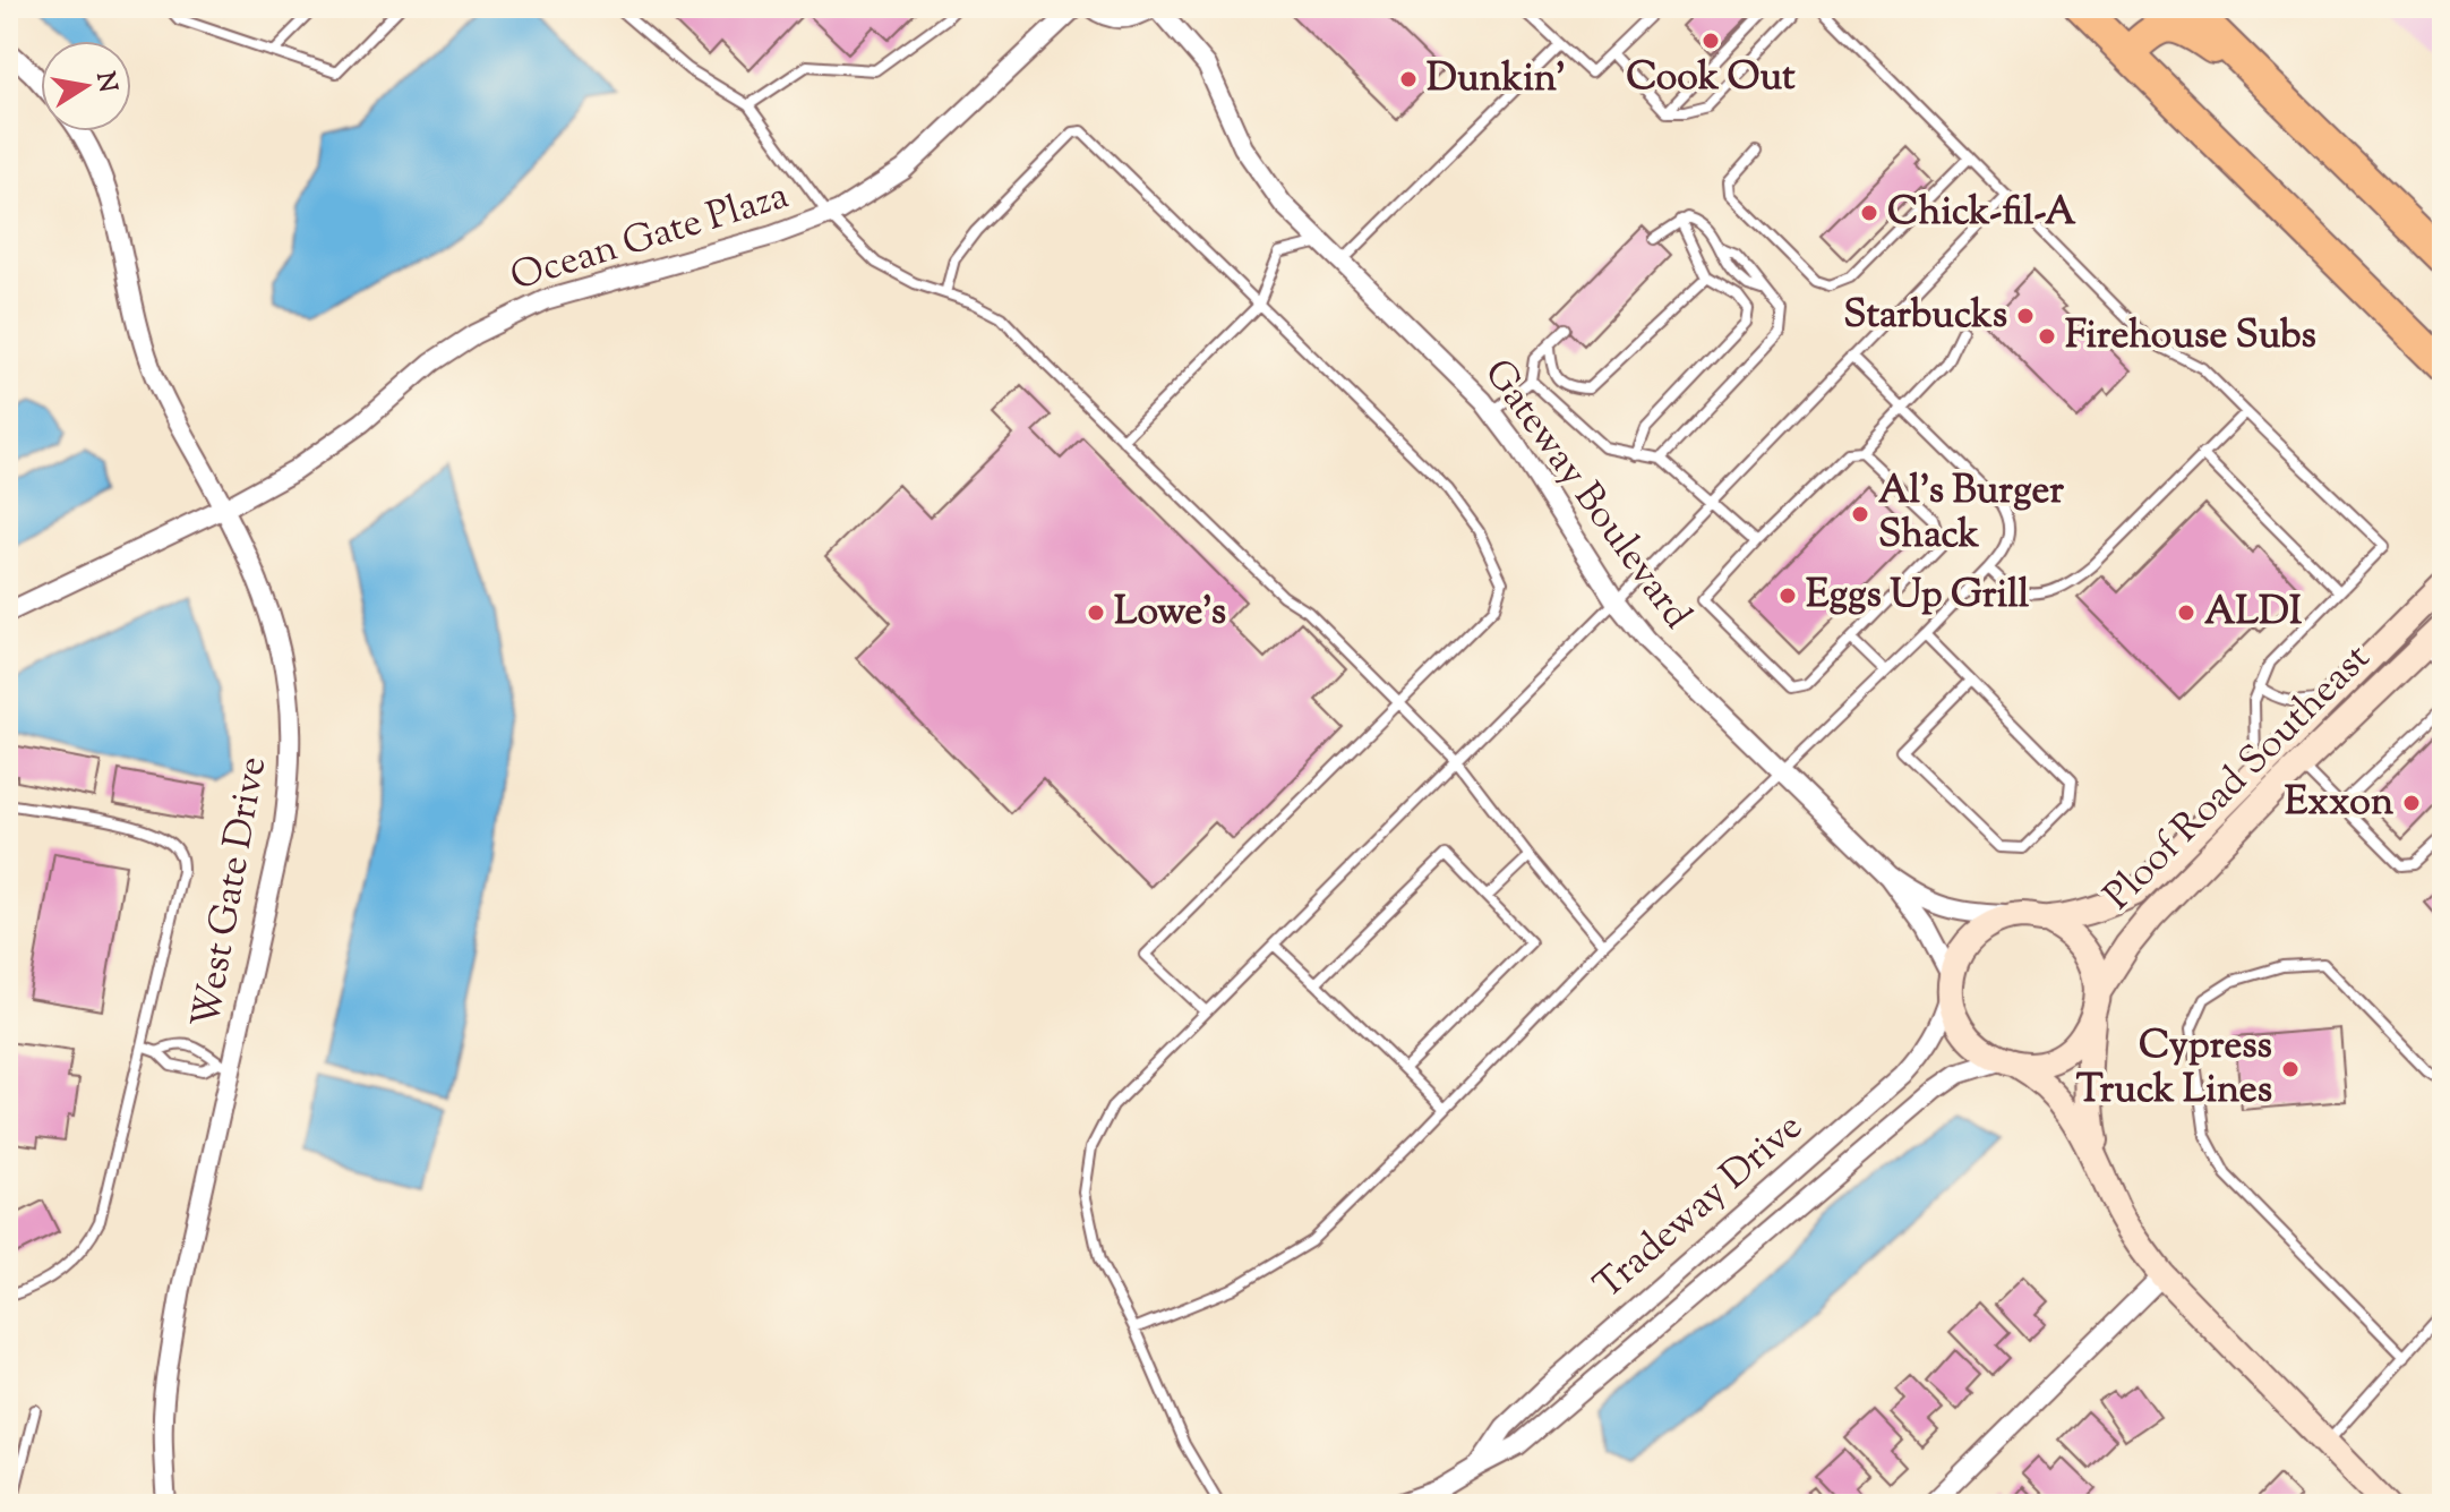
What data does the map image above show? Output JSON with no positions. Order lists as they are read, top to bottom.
{
  "streets": {
    "street": [
      "Ocean Gate Plaza",
      "Gateway Boulevard",
      "Ploof Road Southeast",
      "West Gate Drive",
      "Tradeway Drive"
    ]
  },
  "crossings": [
    ["Ocean Gate Plaza", "West Gate Drive"],
    ["Ploof Road Southeast", "Tradeway Drive"]
  ],
  "places": [
    "Cook Out",
    "Dunkin'",
    "Chick-fil-A",
    "Starbucks",
    "Firehouse Subs",
    "Al's Burger Shack",
    "Eggs Up Grill",
    "Lowe's",
    "ALDI",
    "Exxon",
    "Cypress Truck Lines"
  ],
  "north": "right"
}
